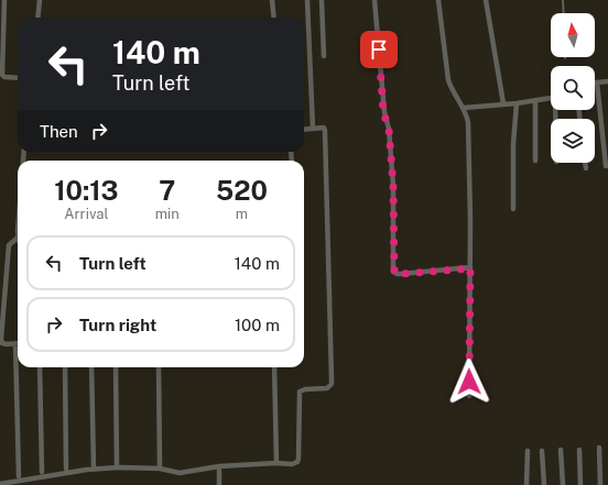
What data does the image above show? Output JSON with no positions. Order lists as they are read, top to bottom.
{
  "north": "top",
  "page": {
    "turn": ["140 m", "Turn left"],
    "then": "Then",
    "eta": [
      "10:13",
      "Arrival",
      "7",
      "min",
      "520",
      "m"
    ],
    "list": [
      {
        "name": "Turn left",
        "value": "140 m"
      },
      {
        "name": "Turn right",
        "value": "100 m"
      }
    ]
  }
}
